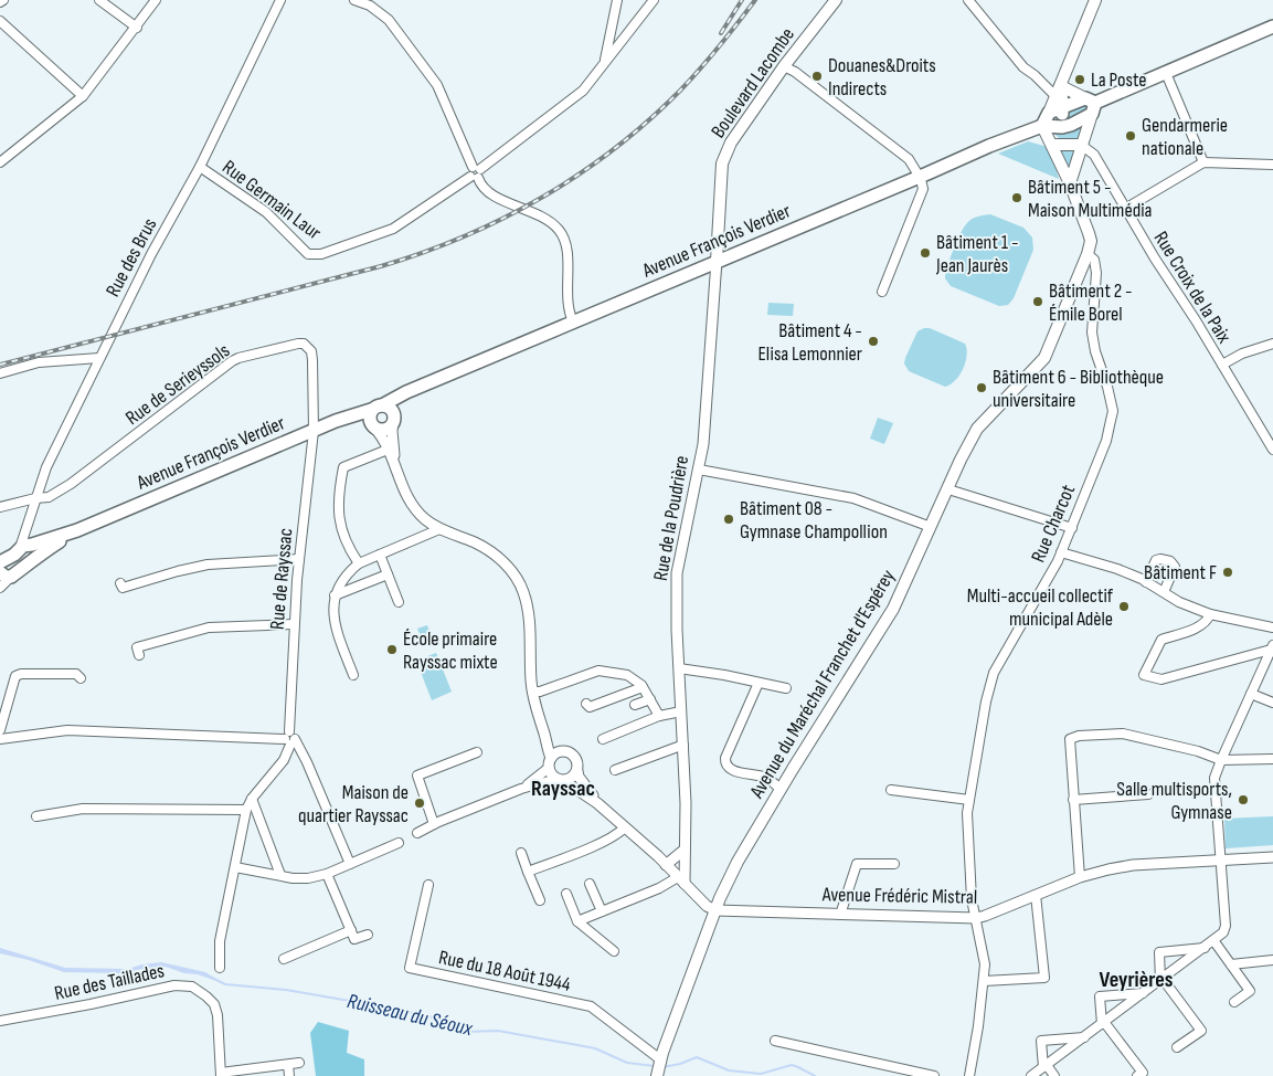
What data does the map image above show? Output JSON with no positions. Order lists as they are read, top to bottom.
{
  "streets": {
    "main road": ["Boulevard Lacombe", "Avenue François Verdier", "Avenue du Maréchal Franchet d'Espérey"],
    "street": [
      "Rue Germain Laur",
      "Rue des Brus",
      "Rue Croix de la Paix",
      "Rue de Serieyssols",
      "Rue de la Poudrière",
      "Rue Charcot",
      "Rue de Rayssac",
      "Avenue Frédéric Mistral",
      "Rue du 18 Août 1944",
      "Rue des Taillades"
    ]
  },
  "crossings": [
    ["Boulevard Lacombe", "Avenue François Verdier"],
    ["Boulevard Lacombe", "Rue de la Poudrière"],
    ["Rue Germain Laur", "Rue des Brus"],
    ["Avenue François Verdier", "Rue des Brus"],
    ["Avenue François Verdier", "Rue de Serieyssols"],
    ["Avenue François Verdier", "Rue de la Poudrière"],
    ["Avenue François Verdier", "Rue de Rayssac"],
    ["Avenue François Verdier", "Avenue du Maréchal Franchet d'Espérey"],
    ["Rue des Brus", "Rue de Serieyssols"],
    ["Rue de Serieyssols", "Rue de Rayssac"],
    ["Rue Charcot", "Avenue du Maréchal Franchet d'Espérey"],
    ["Rue Charcot", "Avenue Frédéric Mistral"],
    ["Avenue du Maréchal Franchet d'Espérey", "Avenue Frédéric Mistral"],
    ["Avenue du Maréchal Franchet d'Espérey", "Rue du 18 Août 1944"]
  ],
  "districts": ["Rayssac", "Veyrières"],
  "water": ["Ruisseau du Séoux"],
  "places": [
    "Douanes&Droits Indirects",
    "La Poste",
    "Gendarmerie nationale",
    "Bâtiment 5 - Maison Multimédia",
    "Bâtiment 1 - Jean Jaurès",
    "Bâtiment 2 - Émile Borel",
    "Bâtiment 4 - Elisa Lemonnier",
    "Bâtiment 6 - Bibliothèque universitaire",
    "Bâtiment 08 - Gymnase Champollion",
    "Bâtiment F",
    "Multi-accueil collectif municipal Adèle",
    "École primaire Rayssac mixte",
    "Salle multisports, Gymnase",
    "Maison de quartier Rayssac"
  ]
}
